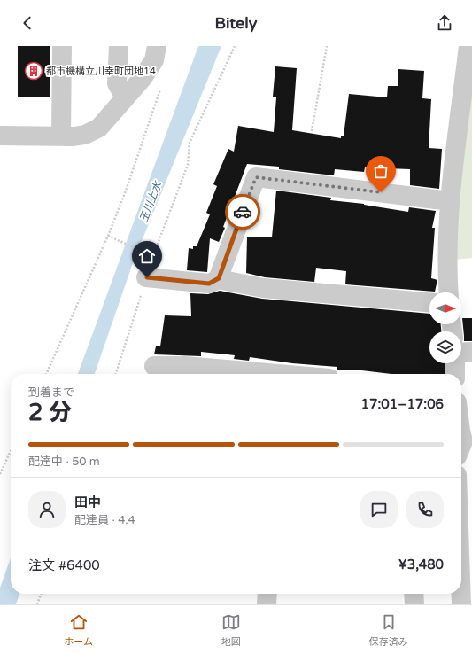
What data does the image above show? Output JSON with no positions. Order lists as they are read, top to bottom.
{
  "water": ["玉川上水"],
  "places": {
    "building": ["都市機構立川幸町団地14"]
  },
  "north": "right",
  "page": {
    "header": "Bitely",
    "heading": ["2 分", "到着まで", "17:01–17:06"],
    "panel": [
      "田中",
      "配達員 · 4.4",
      "注文 #6400",
      "¥3,480"
    ],
    "bar": "配達中 · 50 m",
    "tabs": ["ホーム", "地図", "保存済み"]
  }
}
